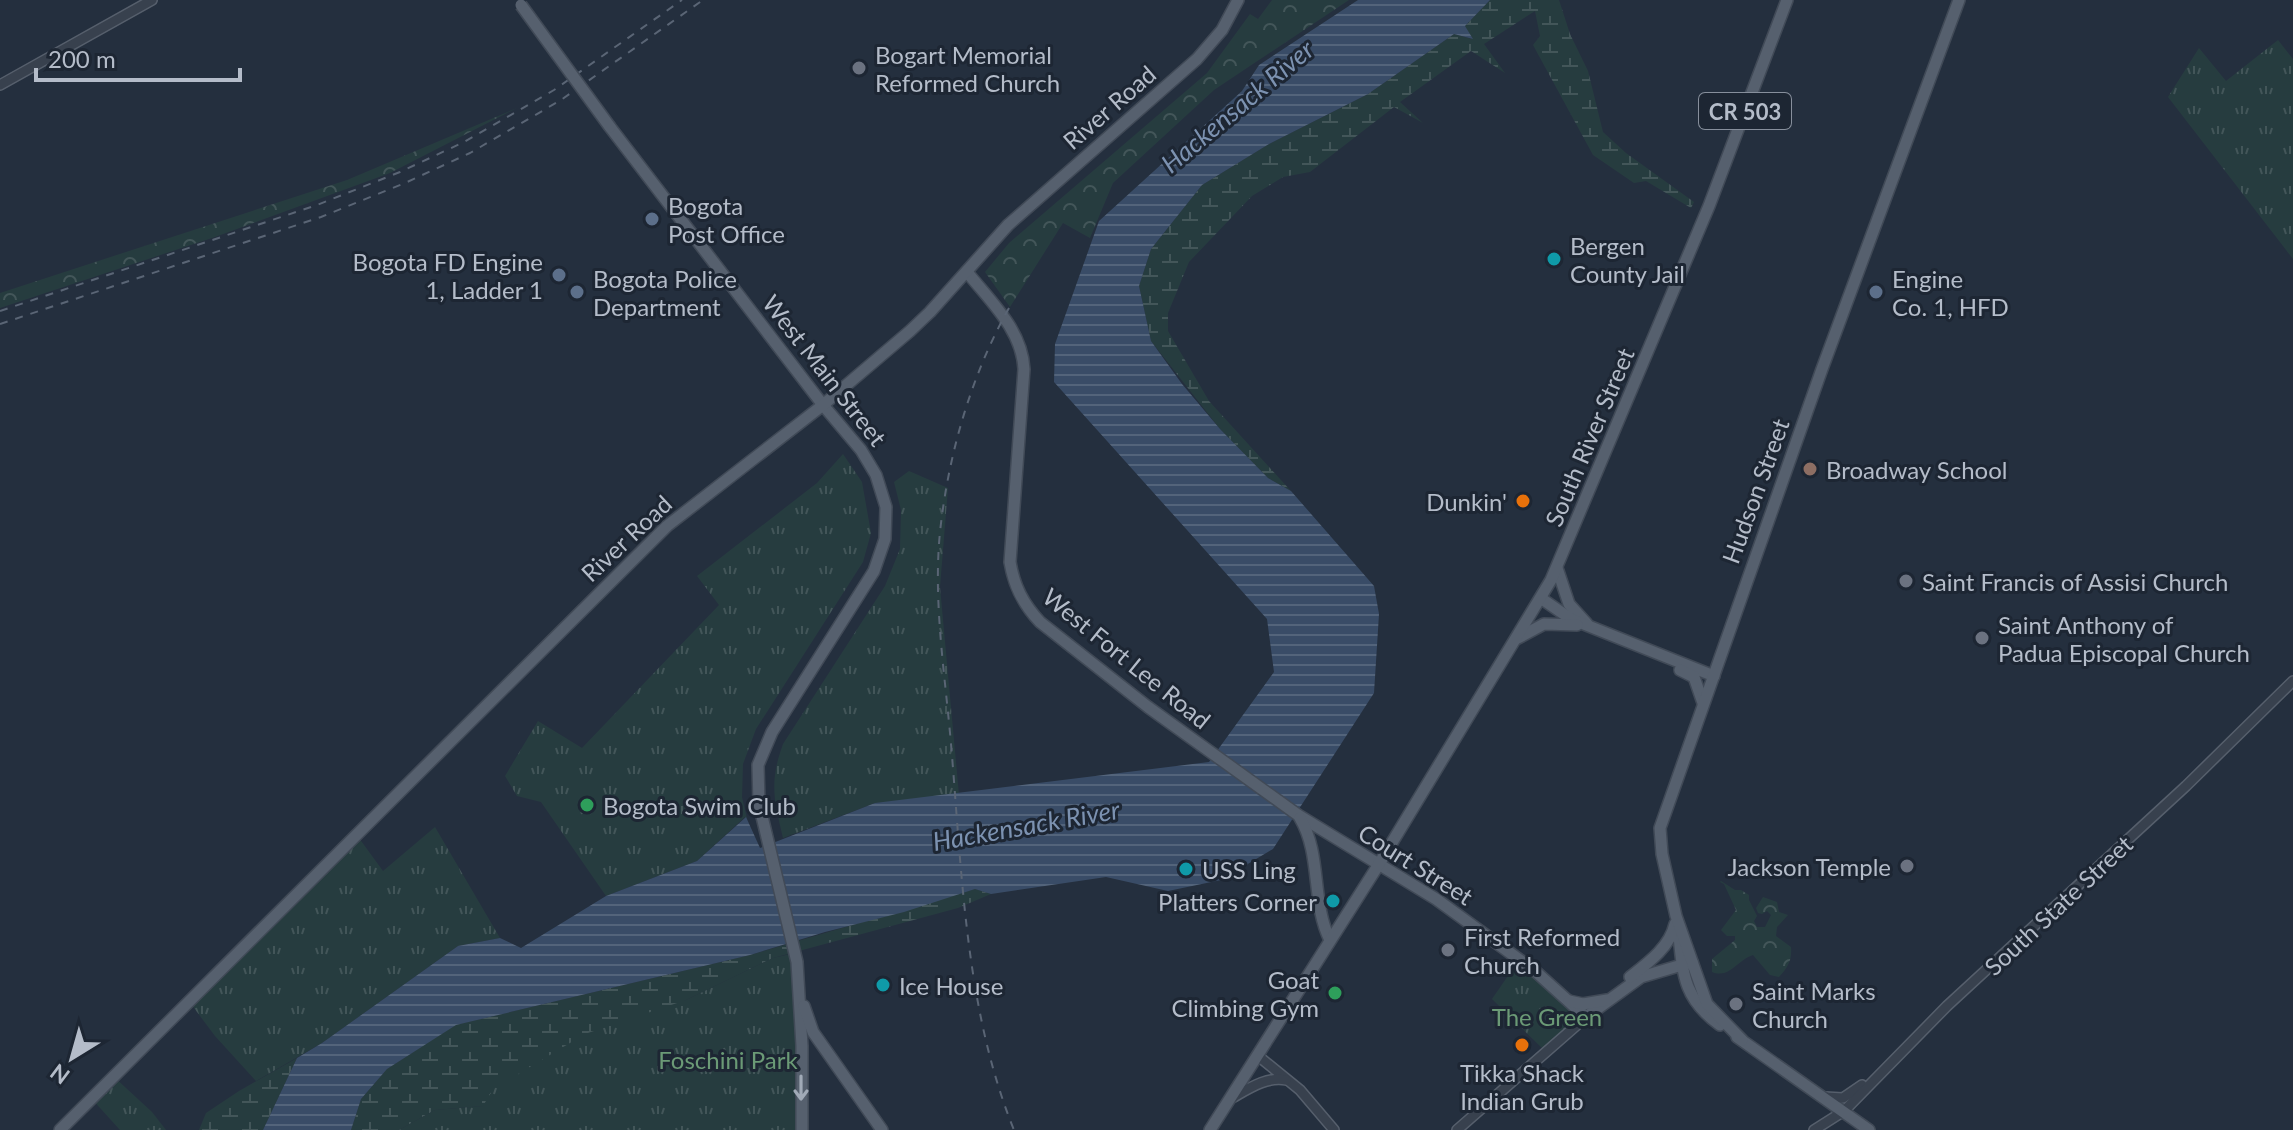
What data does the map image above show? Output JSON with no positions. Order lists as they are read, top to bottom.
{
  "streets": {
    "main road": [
      "River Road",
      "CR 503",
      "West Main Street",
      "South River Street",
      "Hudson Street",
      "West Fort Lee Road",
      "Court Street"
    ],
    "street": ["South State Street"]
  },
  "crossings": [
    ["River Road", "West Main Street"],
    ["River Road", "West Fort Lee Road"],
    ["CR 503", "South River Street"],
    ["CR 503", "Court Street"],
    ["South River Street", "Court Street"],
    ["West Fort Lee Road", "Court Street"]
  ],
  "water": ["Hackensack River"],
  "parks": ["The Green", "Foschini Park"],
  "places": [
    "Bogart Memorial Reformed Church",
    "Bogota Post Office",
    "Bergen County Jail",
    "Bogota FD Engine 1, Ladder 1",
    "Bogota Police Department",
    "Engine Co. 1, HFD",
    "Broadway School",
    "Dunkin'",
    "Saint Francis of Assisi Church",
    "Saint Anthony of Padua Episcopal Church",
    "Bogota Swim Club",
    "Jackson Temple",
    "USS Ling",
    "Platters Corner",
    "First Reformed Church",
    "Ice House",
    "Goat Climbing Gym",
    "Saint Marks Church",
    "Tikka Shack Indian Grub"
  ],
  "scale_bar": "200 m",
  "north": "bottom left"
}
